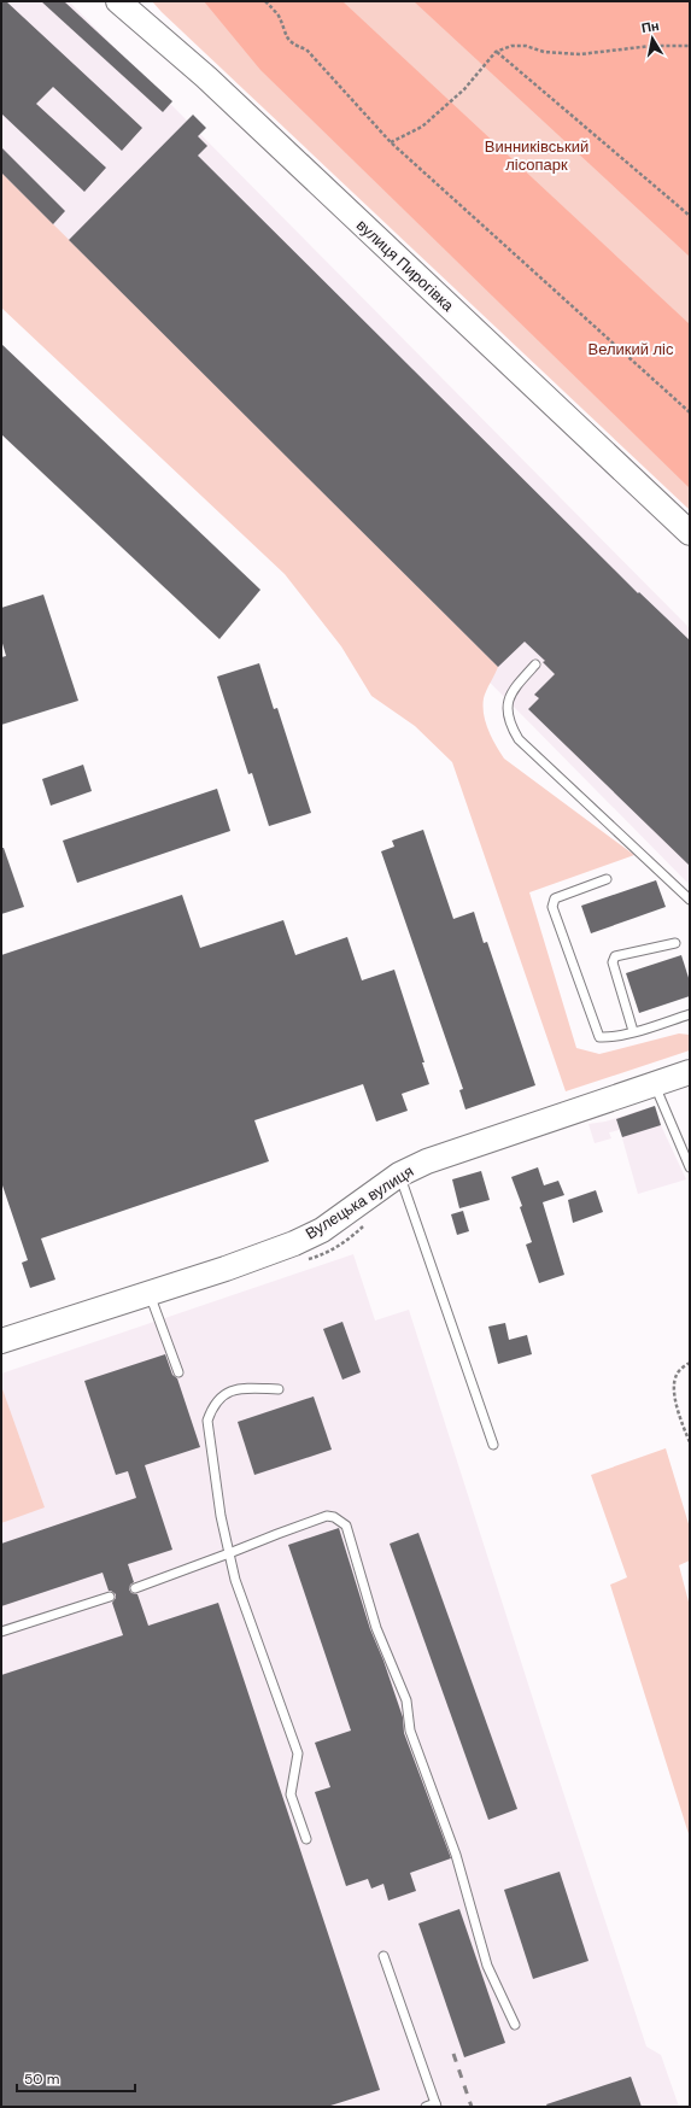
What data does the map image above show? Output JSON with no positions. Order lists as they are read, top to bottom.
{
  "streets": {
    "street": ["вулиця Пирогівка", "Вулецька вулиця"]
  },
  "parks": ["Винниківський лісопарк", "Великий ліс"],
  "scale_bar": "50 m",
  "north": "top"
}
